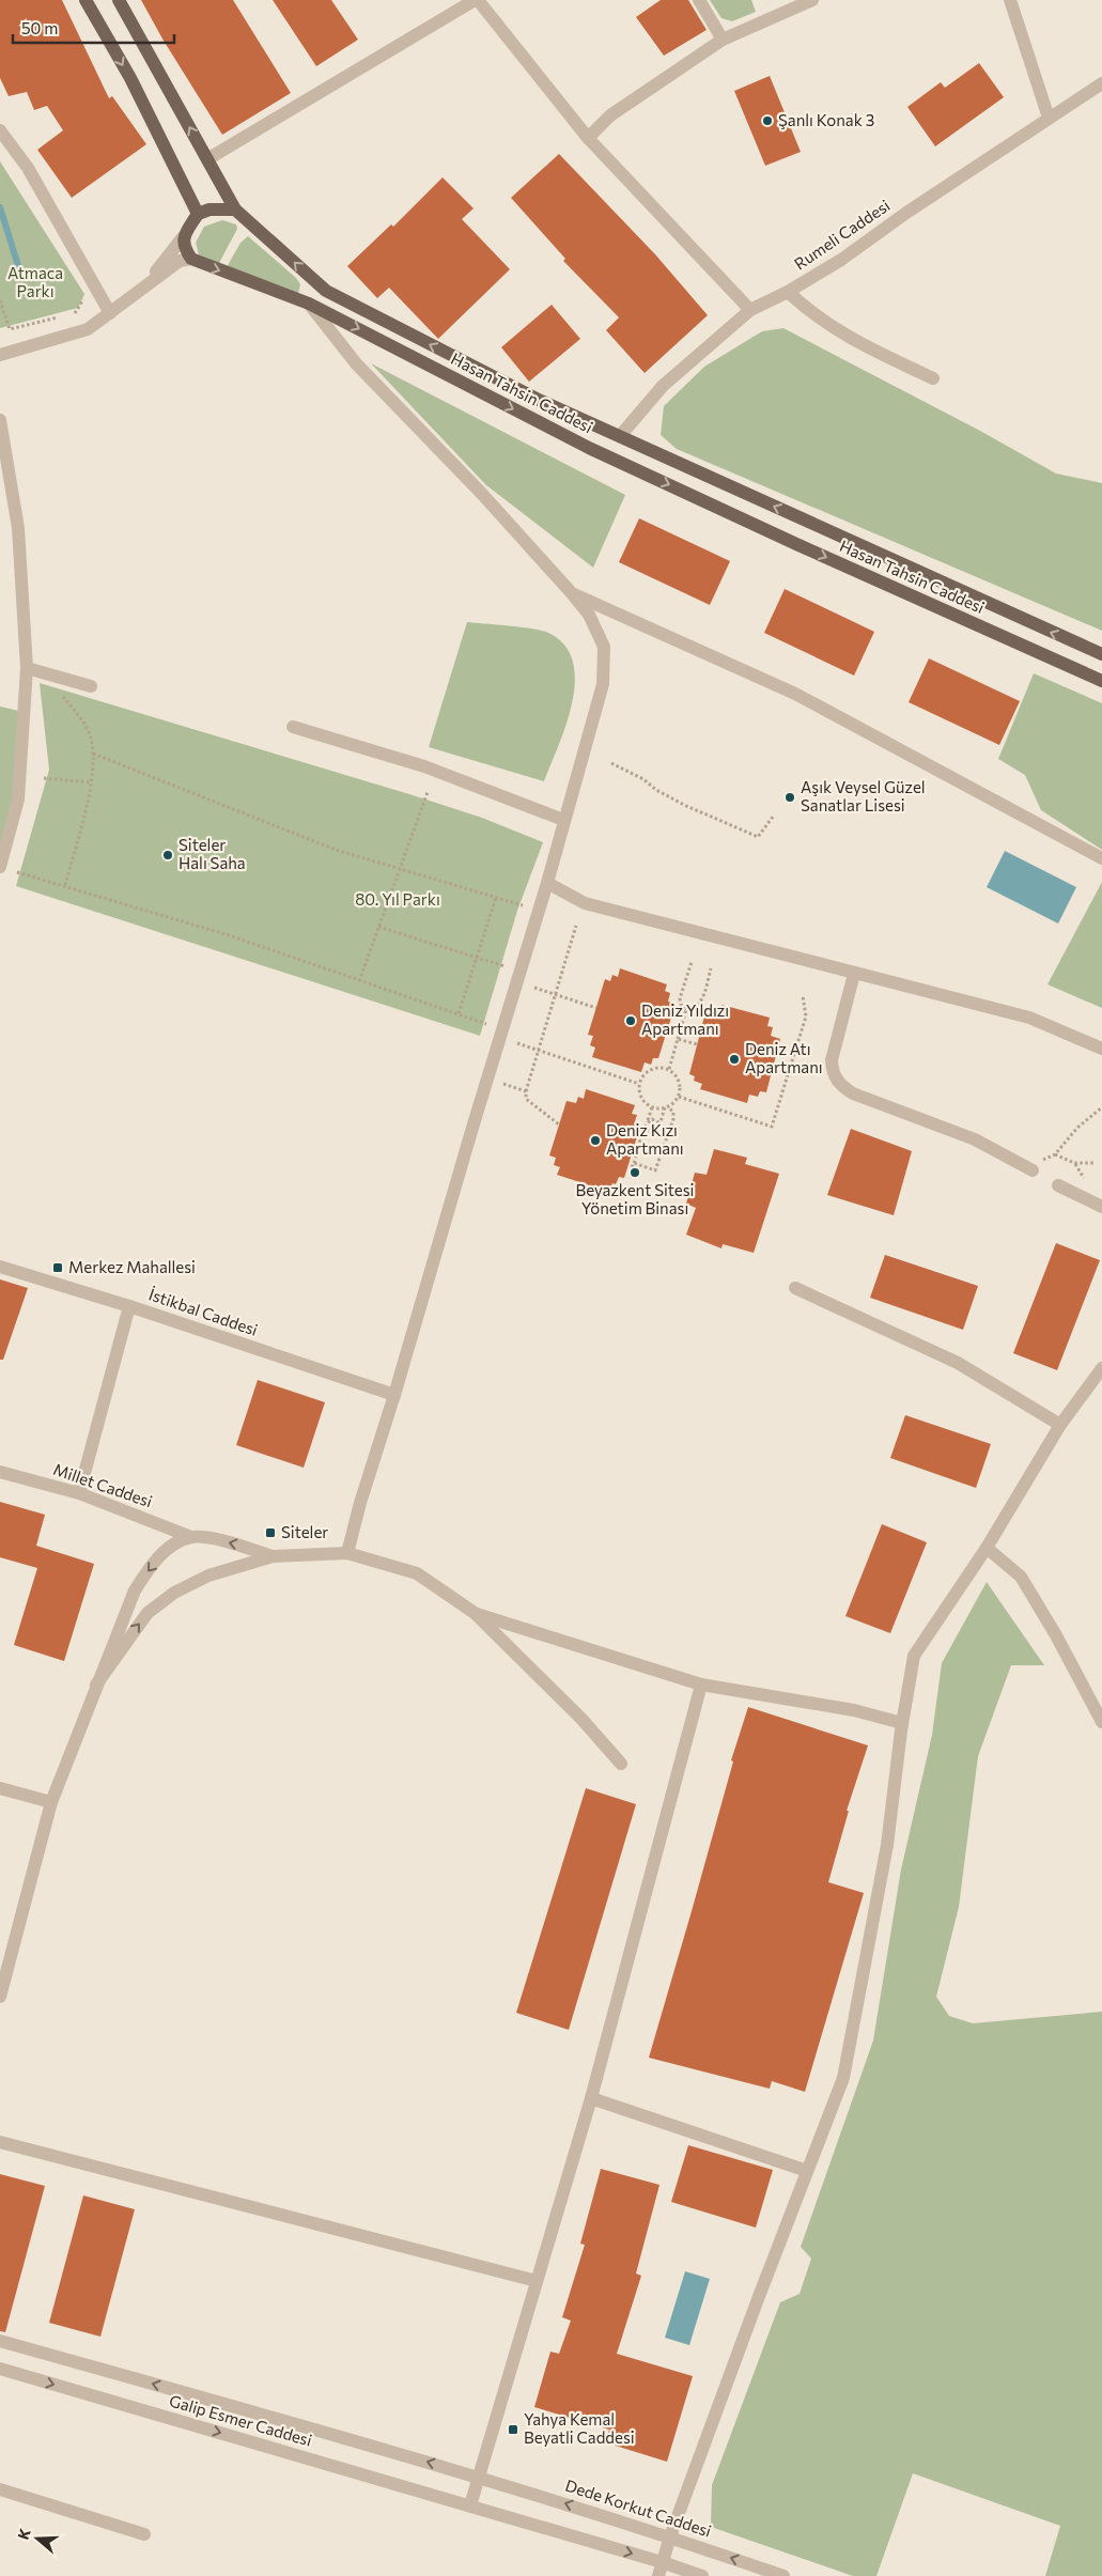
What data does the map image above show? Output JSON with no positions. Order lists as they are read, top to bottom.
{
  "streets": {
    "main road": ["Hasan Tahsin Caddesi"],
    "street": [
      "Rumeli Caddesi",
      "İstikbal Caddesi",
      "Millet Caddesi",
      "Galip Esmer Caddesi",
      "Dede Korkut Caddesi"
    ]
  },
  "crossings": [
    ["Rumeli Caddesi", "Hasan Tahsin Caddesi"]
  ],
  "one_way": ["Dede Korkut Caddesi"],
  "parks": ["Atmaca Parkı", "80. Yıl Parkı"],
  "places": {
    "other": [
      "Şanlı Konak 3",
      "Aşık Veysel Güzel Sanatlar Lisesi",
      "Siteler Halı Saha",
      "Deniz Yıldızı Apartmanı",
      "Deniz Atı Apartmanı",
      "Deniz Kızı Apartmanı",
      "Beyazkent Sitesi Yönetim Binası"
    ],
    "transit": ["Merkez Mahallesi", "Siteler", "Yahya Kemal Beyatli Caddesi"]
  },
  "scale_bar": "50 m",
  "north": "left"
}
